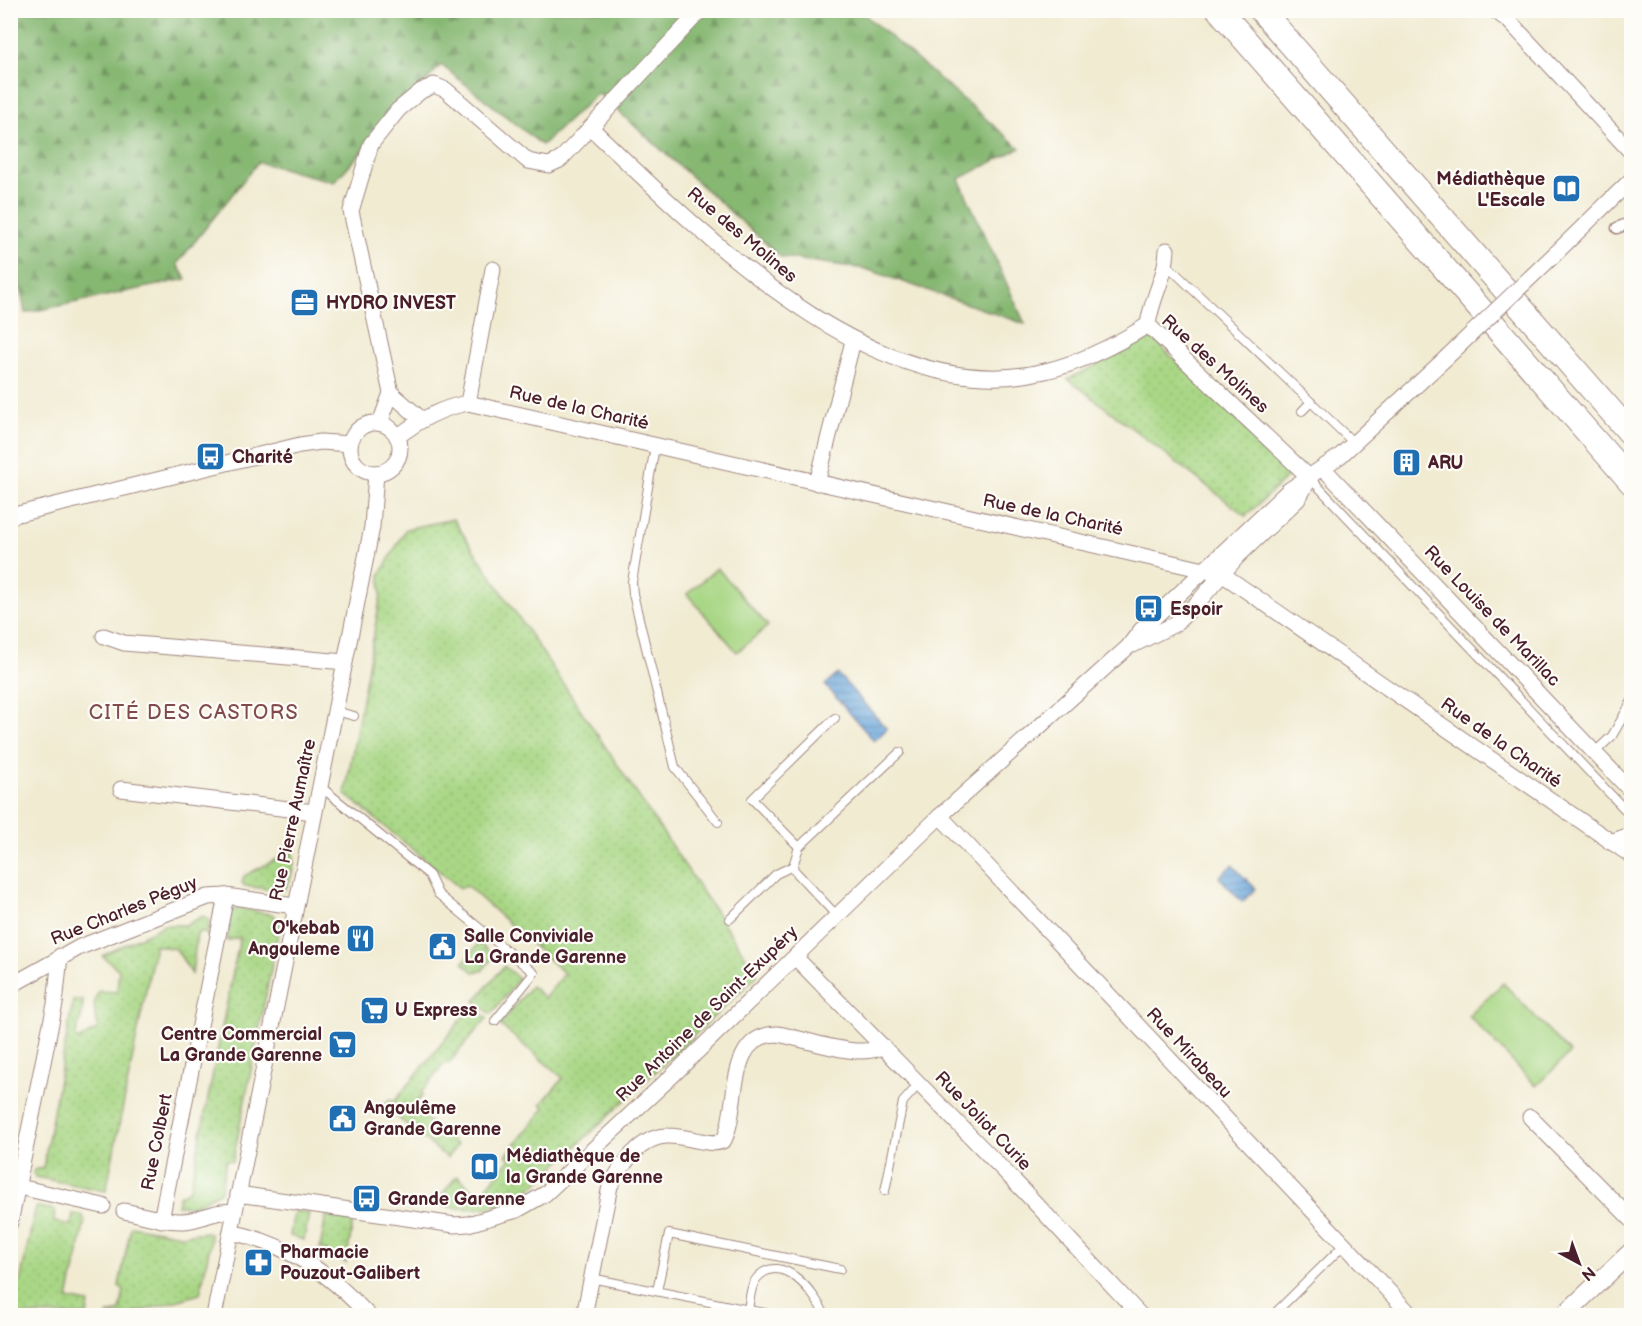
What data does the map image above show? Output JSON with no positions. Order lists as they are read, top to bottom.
{
  "streets": {
    "street": [
      "Rue des Molines",
      "Rue de la Charité",
      "Rue Louise de Marillac",
      "Rue Pierre Aumaître",
      "Rue Charles Péguy",
      "Rue Antoine de Saint-Exupéry",
      "Rue Mirabeau",
      "Rue Joliot Curie",
      "Rue Colbert"
    ]
  },
  "crossings": [
    ["Rue des Molines", "Rue Antoine de Saint-Exupéry"],
    ["Rue de la Charité", "Rue Pierre Aumaître"],
    ["Rue de la Charité", "Rue Antoine de Saint-Exupéry"],
    ["Rue Louise de Marillac", "Rue Antoine de Saint-Exupéry"],
    ["Rue Pierre Aumaître", "Rue Charles Péguy"],
    ["Rue Pierre Aumaître", "Rue Antoine de Saint-Exupéry"],
    ["Rue Charles Péguy", "Rue Colbert"],
    ["Rue Antoine de Saint-Exupéry", "Rue Mirabeau"],
    ["Rue Antoine de Saint-Exupéry", "Rue Joliot Curie"]
  ],
  "districts": ["CITÉ DES CASTORS"],
  "places": {
    "library": ["Médiathèque L'Escale", "Médiathèque de la Grande Garenne"],
    "office": ["HYDRO INVEST"],
    "bus stop": ["Charité", "Espoir", "Grande Garenne"],
    "building": ["ARU"],
    "restaurant": ["O'kebab Angouleme"],
    "public building": ["Salle Conviviale La Grande Garenne", "Angoulême Grande Garenne"],
    "supermarket": ["U Express", "Centre Commercial La Grande Garenne"],
    "pharmacy": ["Pharmacie Pouzout-Galibert"]
  },
  "north": "bottom right"
}
